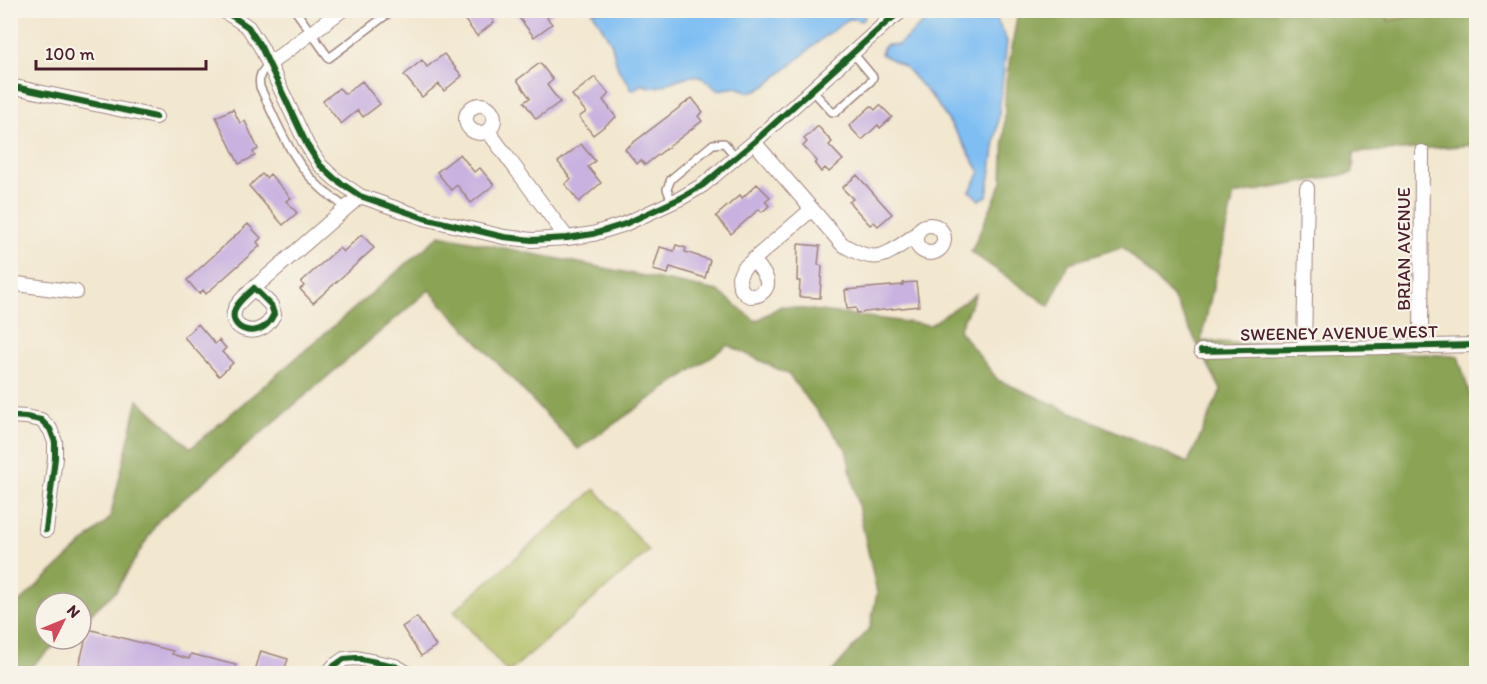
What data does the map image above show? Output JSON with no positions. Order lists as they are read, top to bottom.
{
  "streets": {
    "street": ["BRIAN AVENUE", "SWEENEY AVENUE WEST"]
  },
  "crossings": [
    ["BRIAN AVENUE", "SWEENEY AVENUE WEST"]
  ],
  "scale_bar": "100 m",
  "north": "top right"
}
